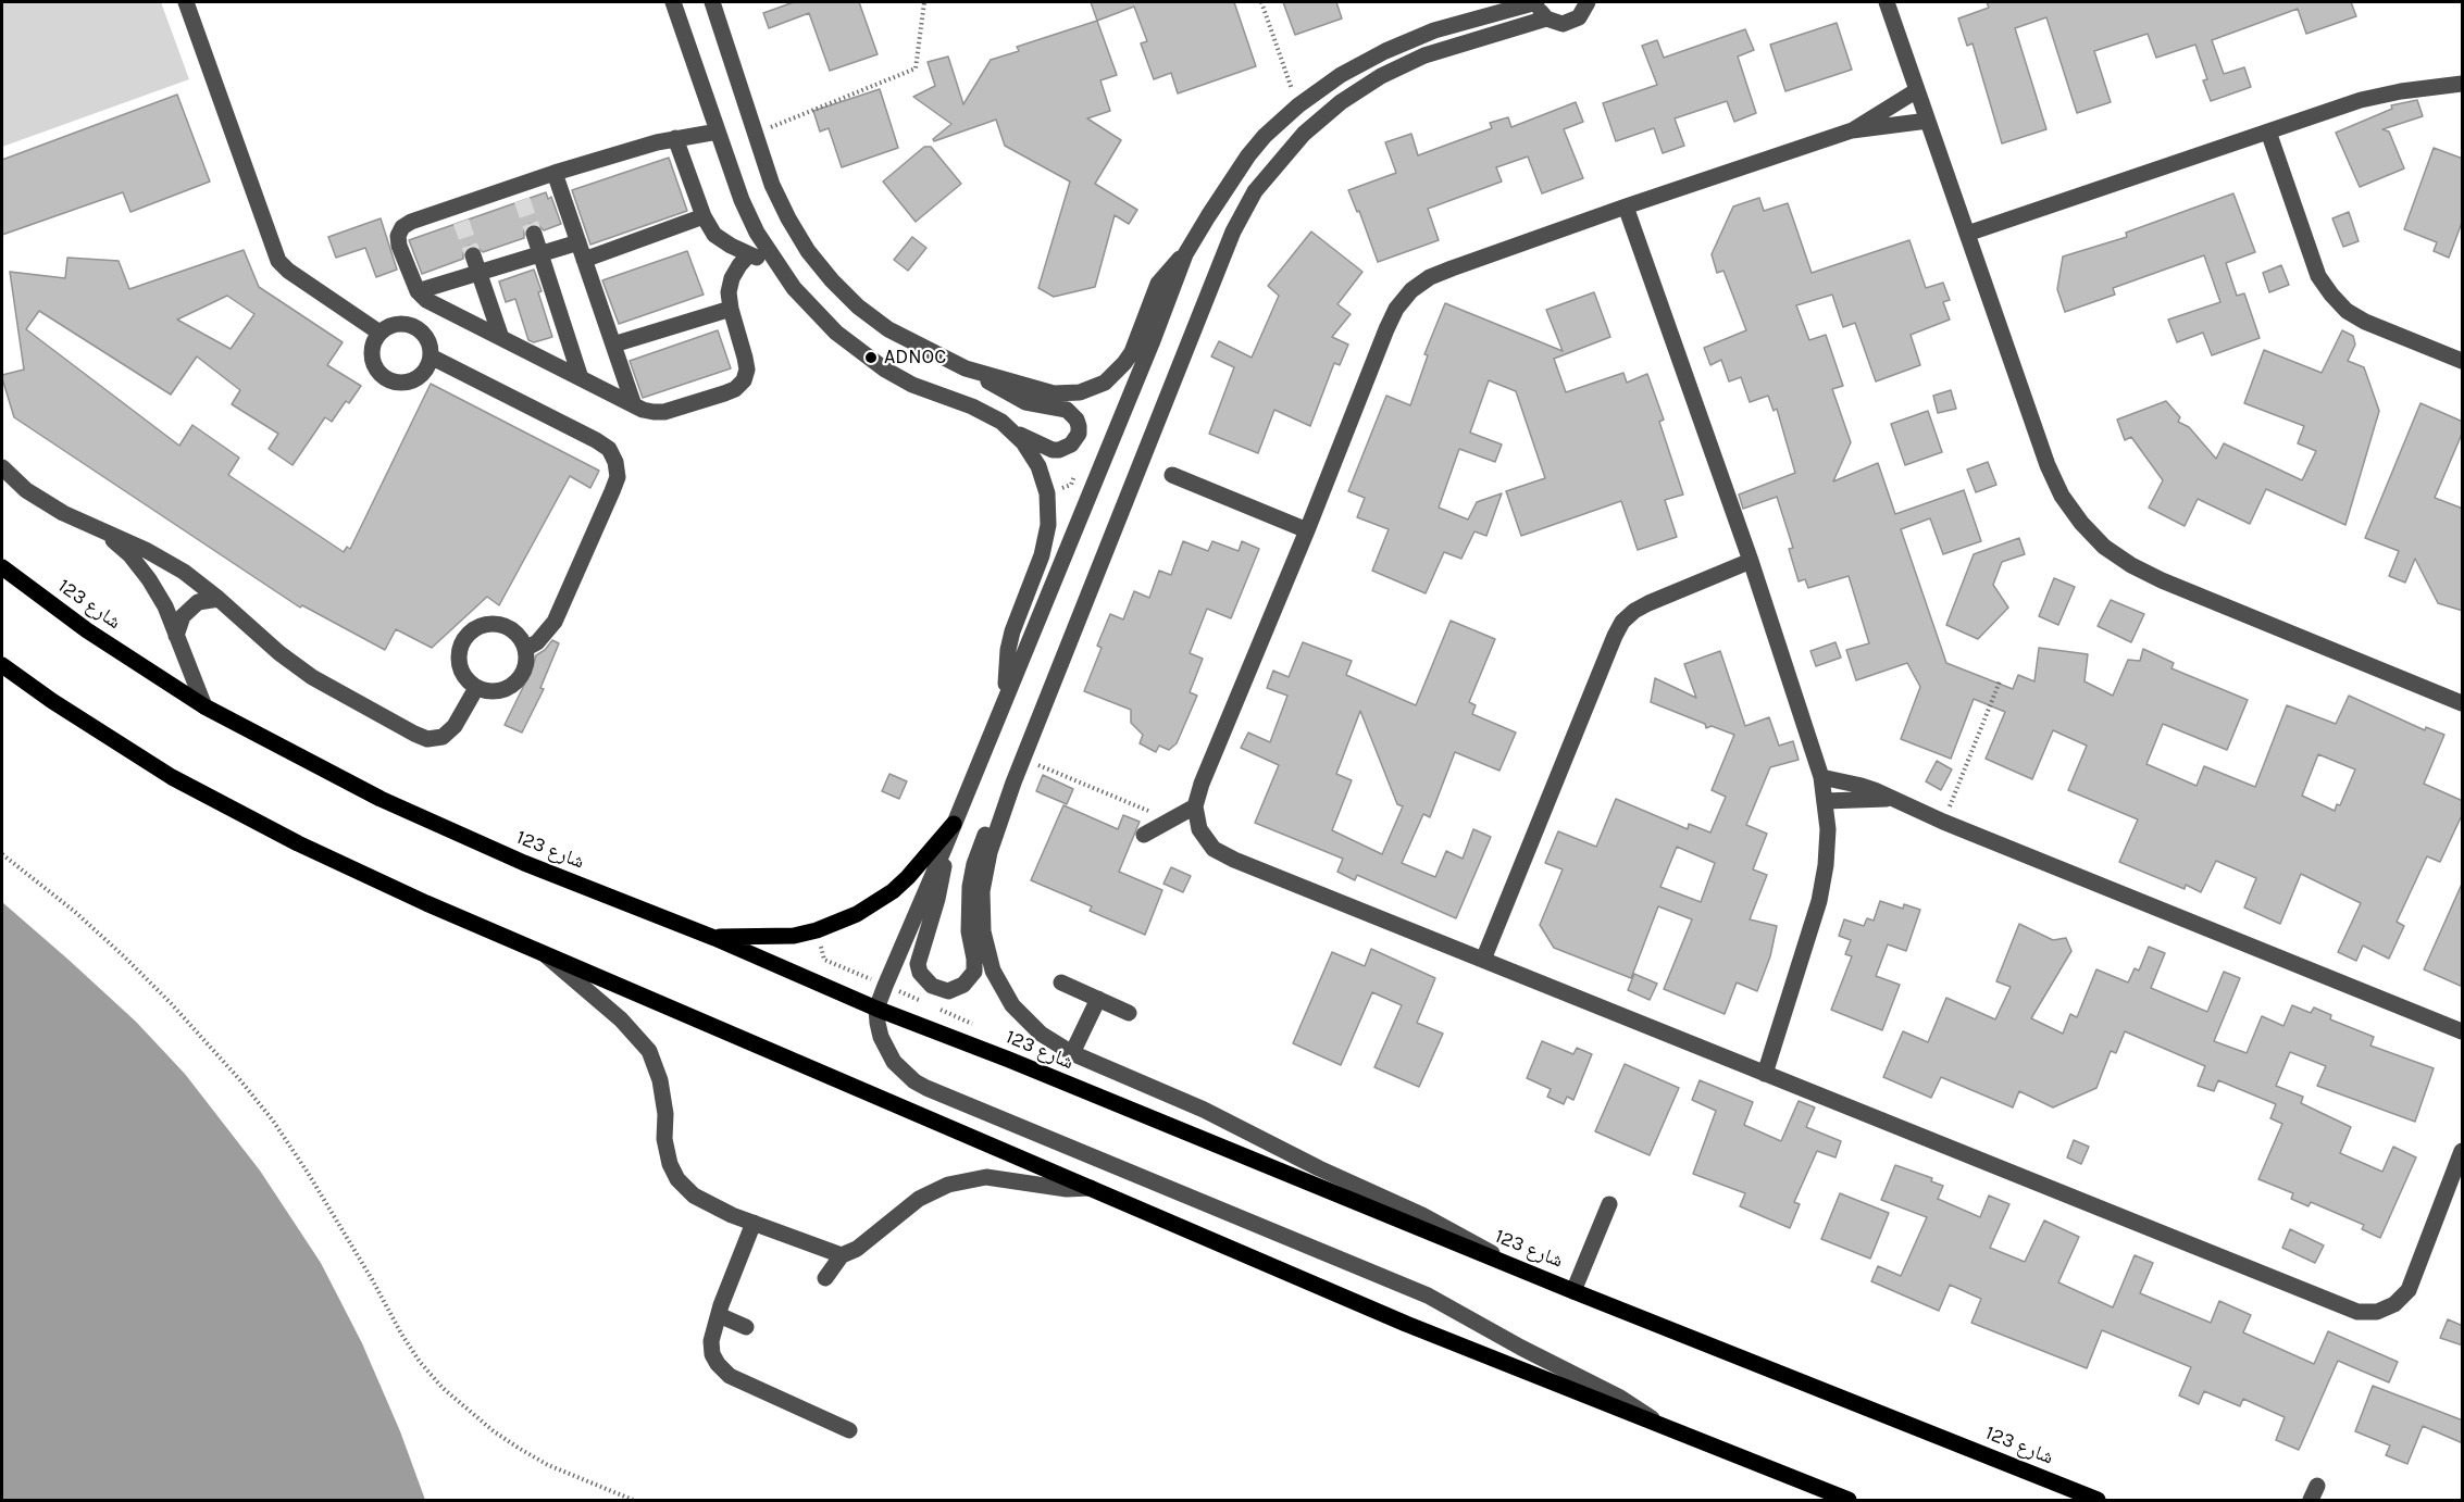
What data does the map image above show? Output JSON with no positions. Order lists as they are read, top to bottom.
{
  "streets": {
    "main road": ["شارع 123"]
  },
  "places": ["ADNOC"]
}
